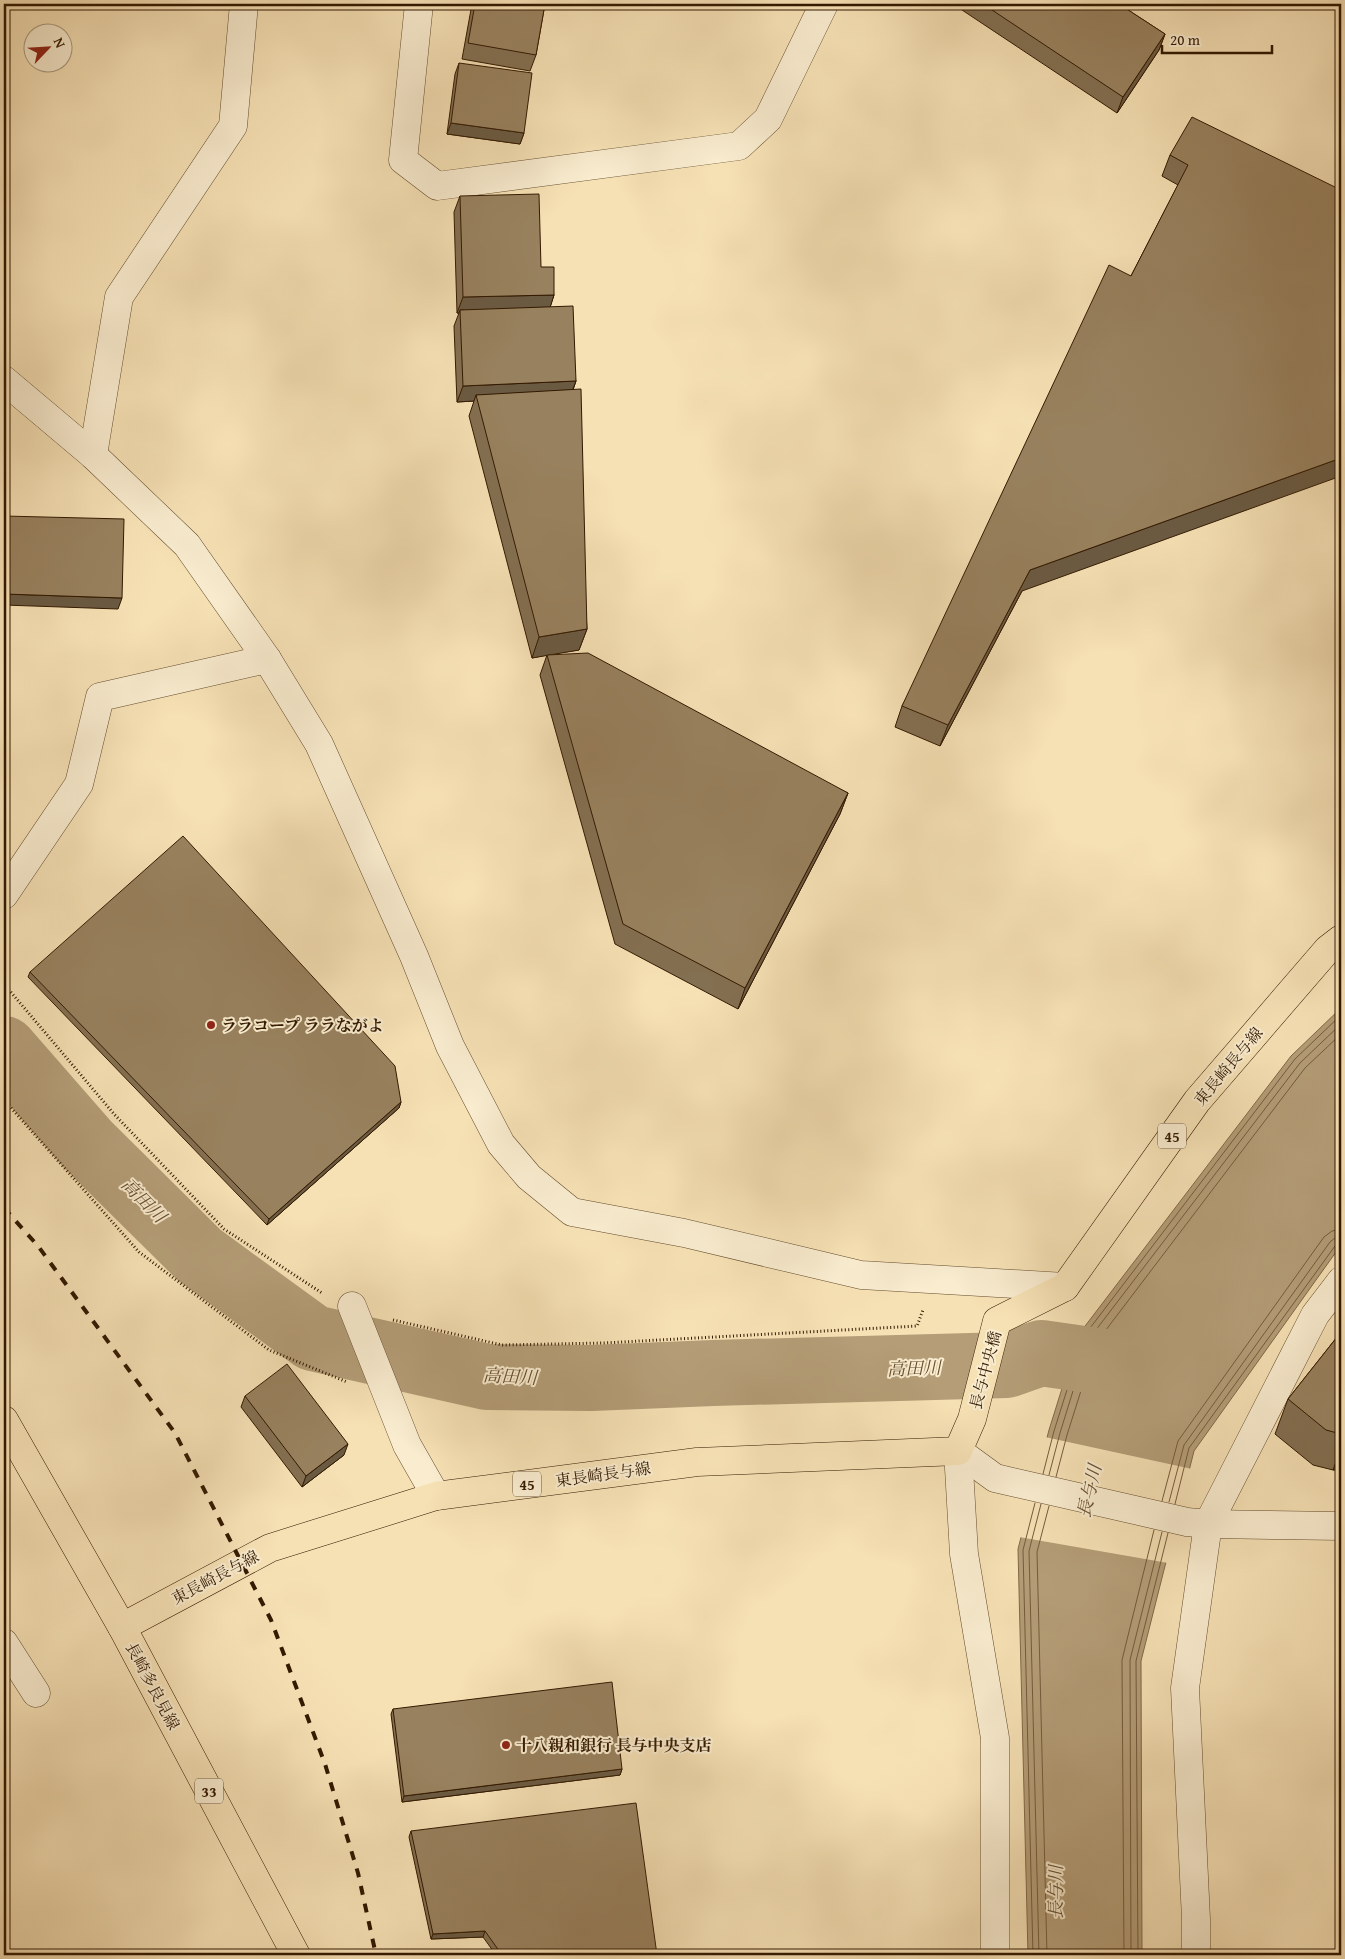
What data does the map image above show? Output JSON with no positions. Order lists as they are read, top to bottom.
{
  "streets": {
    "main road": [
      "東長崎長与線",
      "45",
      "長与中央橋",
      "長崎多良見線",
      "33"
    ]
  },
  "crossings": [
    ["東長崎長与線", "長与中央橋"],
    ["東長崎長与線", "長崎多良見線"]
  ],
  "water": ["高田川", "長与川"],
  "places": ["ララコープ ララながよ", "十八親和銀行 長与中央支店"],
  "scale_bar": "20 m",
  "north": "top right"
}
